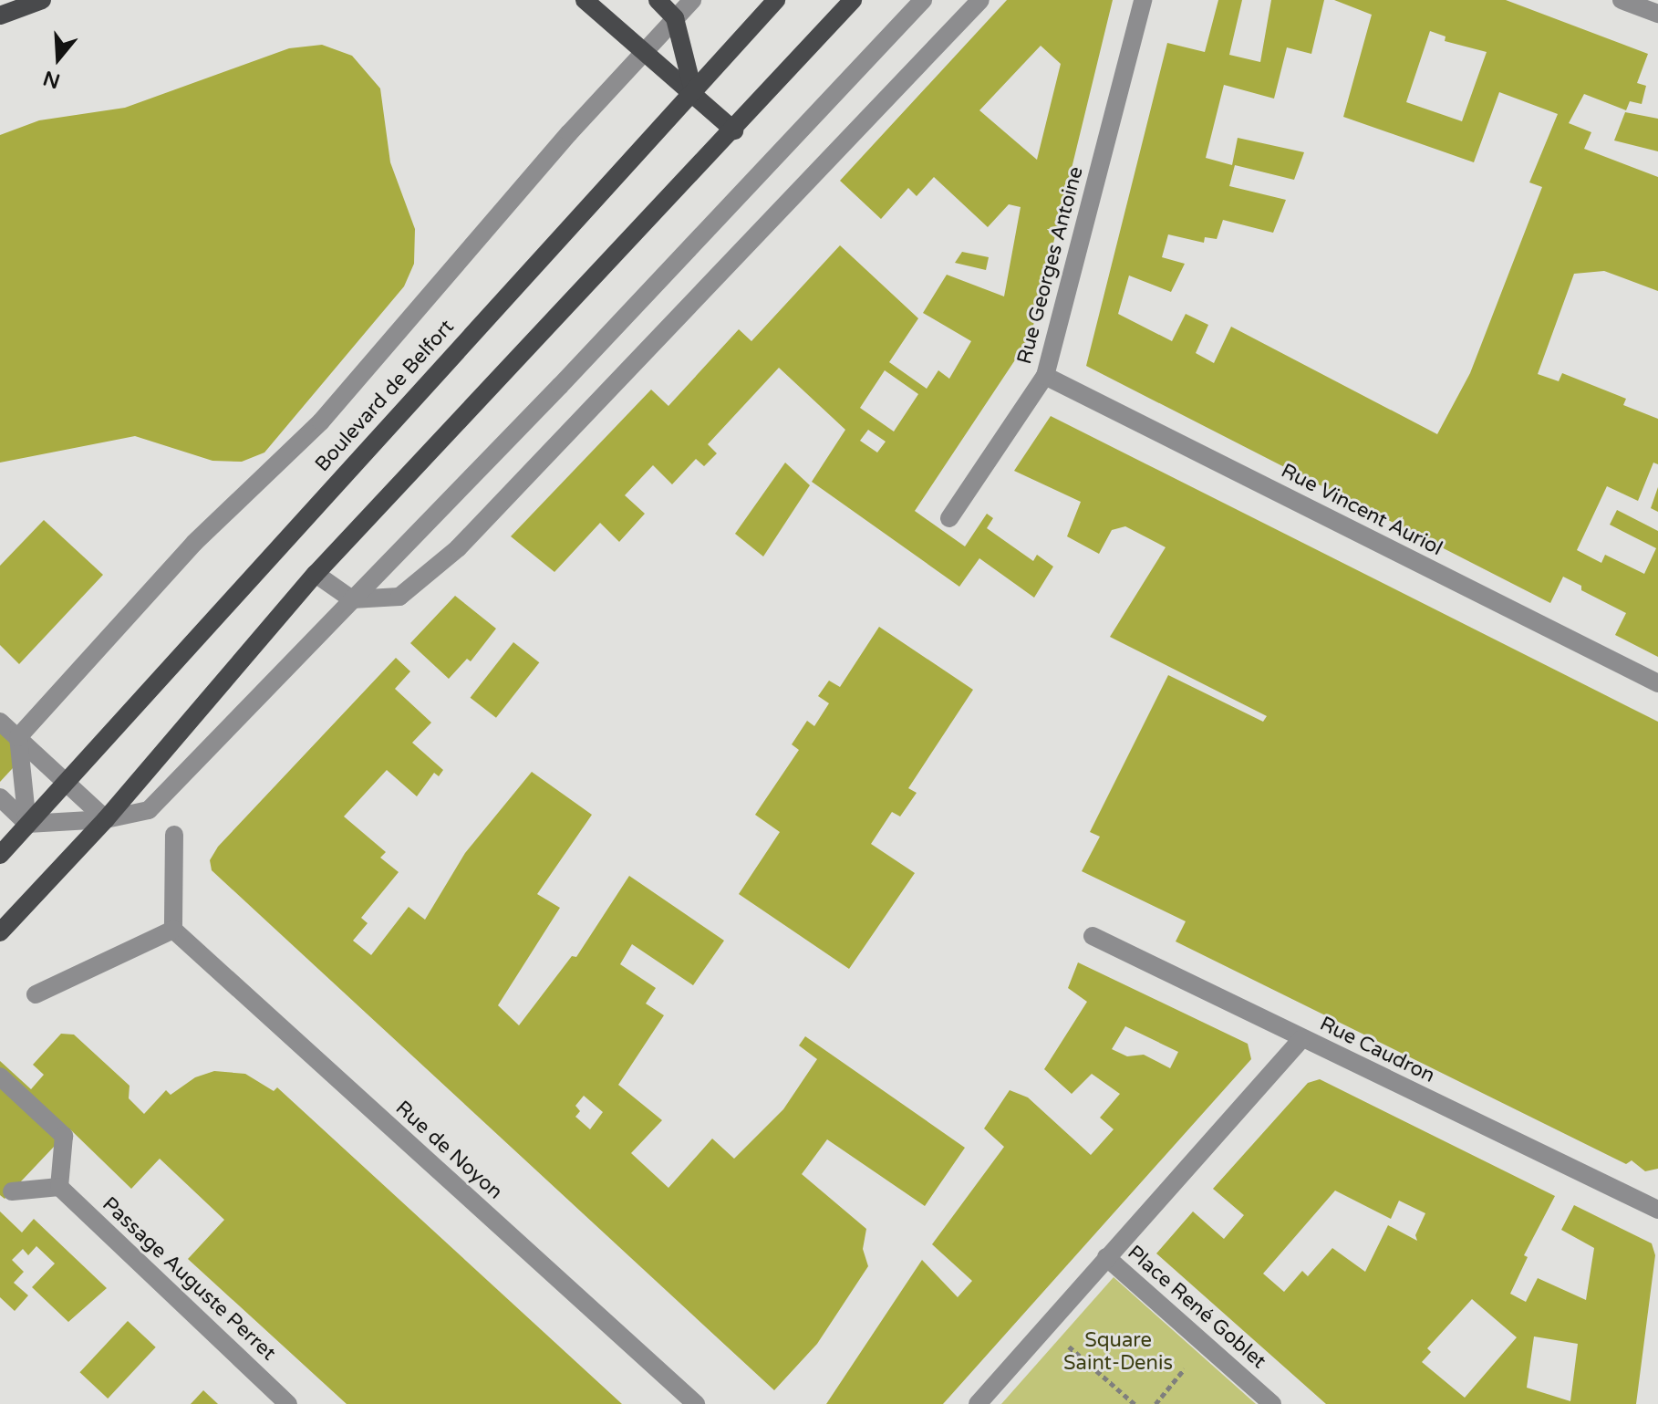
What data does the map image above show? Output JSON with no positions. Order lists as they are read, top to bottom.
{
  "streets": {
    "main road": ["Boulevard de Belfort"],
    "street": [
      "Rue Georges Antoine",
      "Rue Vincent Auriol",
      "Rue Caudron",
      "Rue de Noyon",
      "Passage Auguste Perret",
      "Place René Goblet"
    ]
  },
  "crossings": [
    ["Rue Georges Antoine", "Rue Vincent Auriol"],
    ["Rue Caudron", "Place René Goblet"]
  ],
  "parks": ["Square Saint-Denis"],
  "north": "bottom"
}
